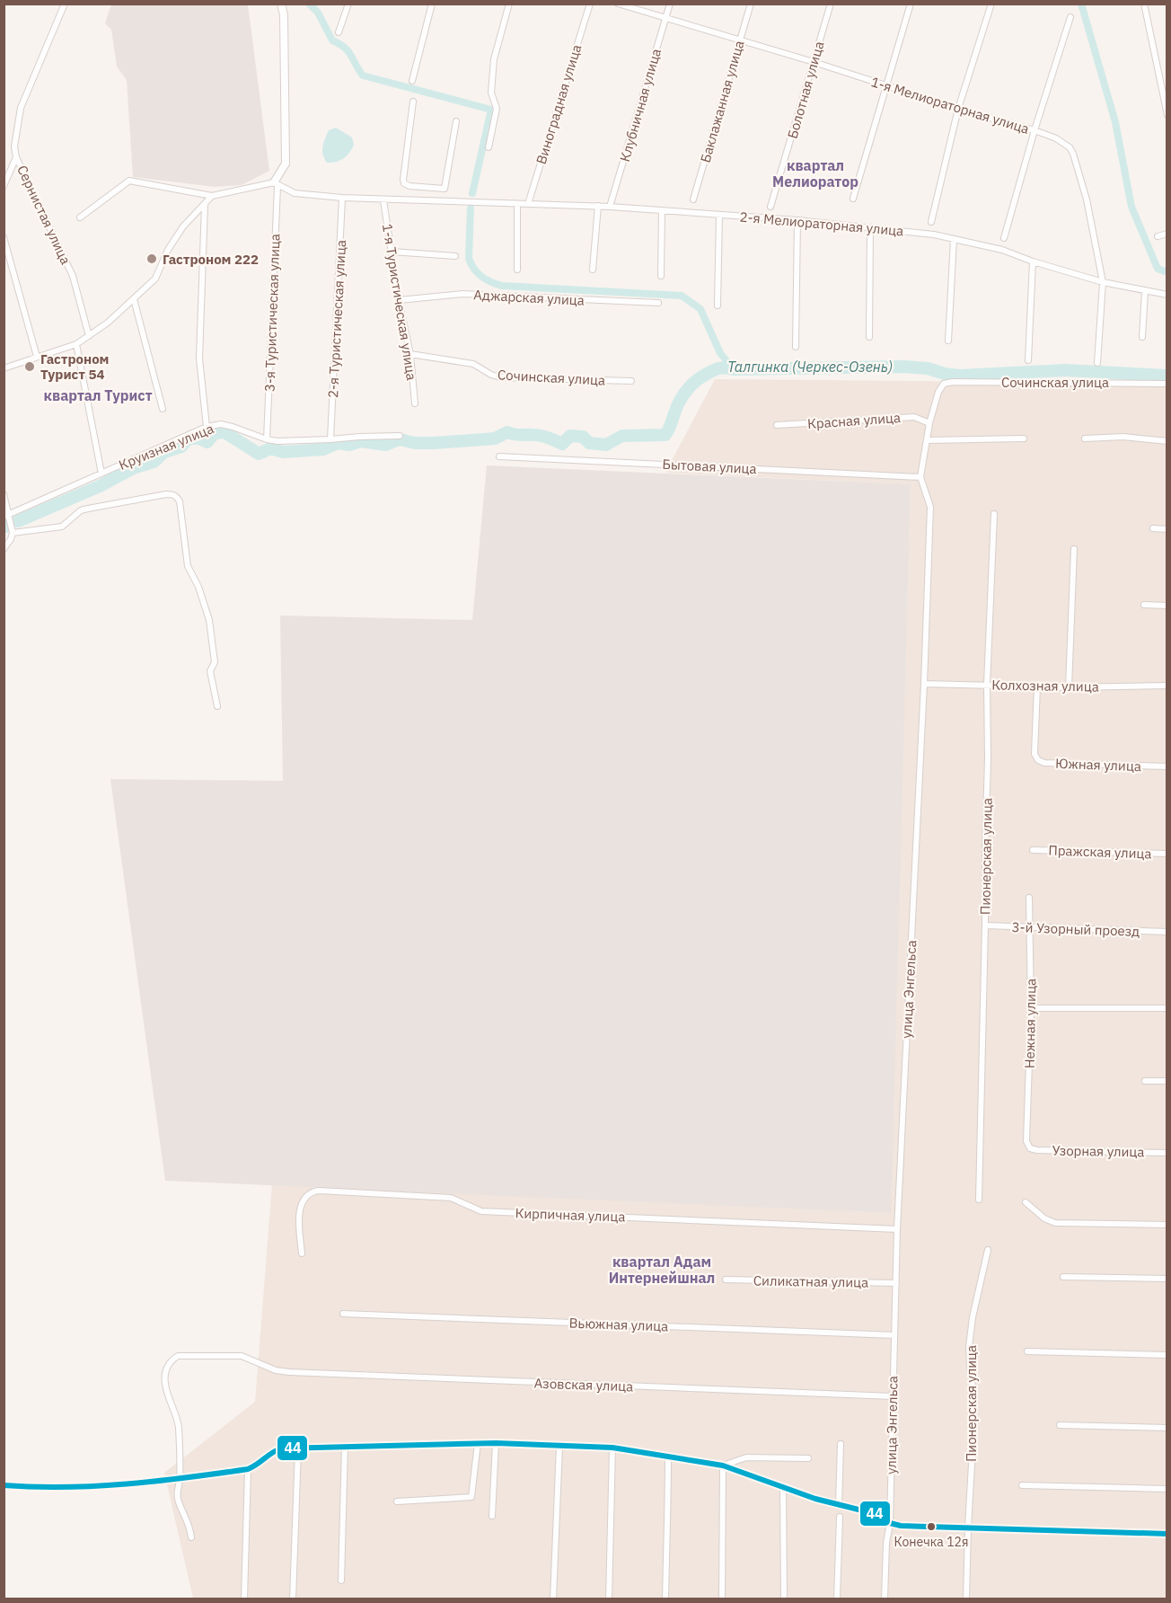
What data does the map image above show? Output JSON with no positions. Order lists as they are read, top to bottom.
{
  "streets": {
    "street": [
      "Болотная улица",
      "Баклажанная улица",
      "Виноградная улица",
      "Клубничная улица",
      "1-я Мелиораторная улица",
      "Сернистая улица",
      "2-я Мелиораторная улица",
      "Аджарская улица",
      "1-я Туристическая улица",
      "3-я Туристическая улица",
      "2-я Туристическая улица",
      "Сочинская улица",
      "Красная улица",
      "Круизная улица",
      "Бытовая улица",
      "Колхозная улица",
      "Южная улица",
      "Пражская улица",
      "Пионерская улица",
      "3-й Узорный проезд",
      "улица Энгельса",
      "Нежная улица",
      "Узорная улица",
      "Кирпичная улица",
      "Силикатная улица",
      "Вьюжная улица",
      "Азовская улица"
    ]
  },
  "crossings": [
    ["Болотная улица", "1-я Мелиораторная улица"],
    ["Баклажанная улица", "1-я Мелиораторная улица"],
    ["Виноградная улица", "2-я Мелиораторная улица"],
    ["Клубничная улица", "1-я Мелиораторная улица"],
    ["Клубничная улица", "2-я Мелиораторная улица"],
    ["1-я Мелиораторная улица", "2-я Мелиораторная улица"],
    ["2-я Мелиораторная улица", "1-я Туристическая улица"],
    ["2-я Мелиораторная улица", "3-я Туристическая улица"],
    ["2-я Мелиораторная улица", "2-я Туристическая улица"],
    ["Аджарская улица", "1-я Туристическая улица"],
    ["1-я Туристическая улица", "Сочинская улица"],
    ["3-я Туристическая улица", "Круизная улица"],
    ["2-я Туристическая улица", "Круизная улица"],
    ["Сочинская улица", "улица Энгельса"],
    ["Красная улица", "улица Энгельса"],
    ["Бытовая улица", "улица Энгельса"],
    ["Колхозная улица", "Южная улица"],
    ["Колхозная улица", "Пионерская улица"],
    ["Колхозная улица", "улица Энгельса"],
    ["Пионерская улица", "3-й Узорный проезд"],
    ["3-й Узорный проезд", "Нежная улица"],
    ["улица Энгельса", "Кирпичная улица"],
    ["улица Энгельса", "Силикатная улица"],
    ["улица Энгельса", "Вьюжная улица"],
    ["улица Энгельса", "Азовская улица"],
    ["Нежная улица", "Узорная улица"]
  ],
  "districts": ["квартал Мелиоратор", "квартал Турист", "квартал Адам Интернейшнал"],
  "water": ["Талгинка (Черкес-Озень)"],
  "places": ["Гастроном 222", "Гастроном Турист 54", "Конечка 12я"],
  "lines": ["transit line 44"]
}
